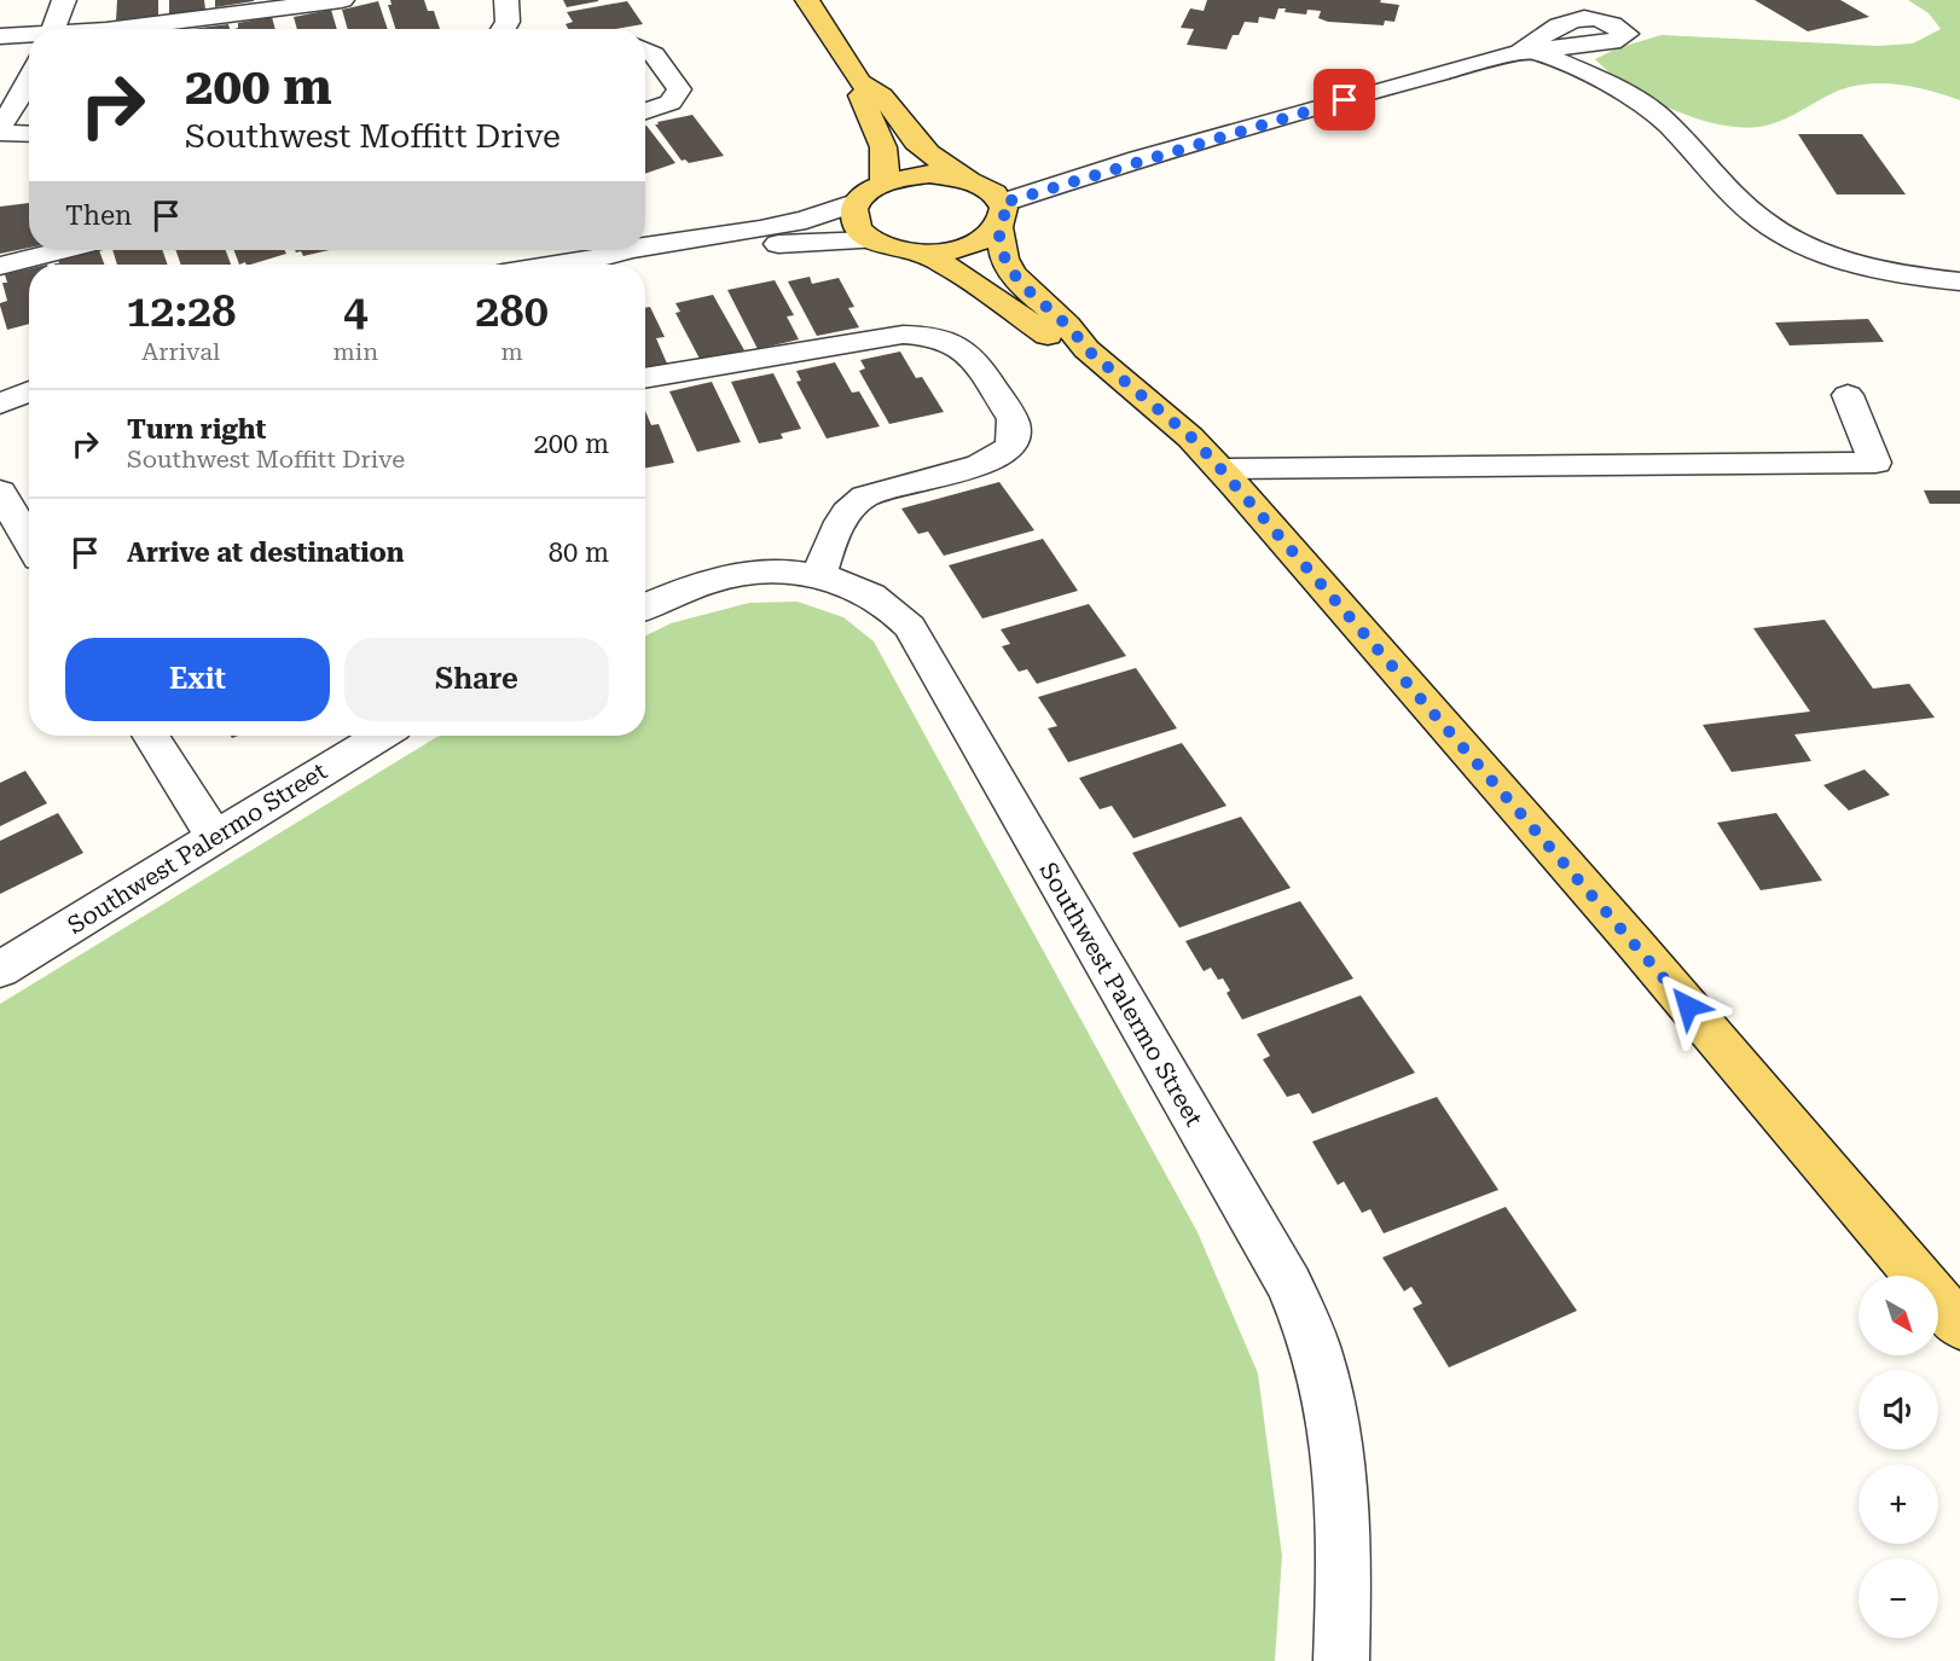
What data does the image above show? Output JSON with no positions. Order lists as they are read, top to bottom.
{
  "streets": {
    "street": ["Southwest Palermo Street"]
  },
  "north": "bottom right",
  "page": {
    "turn": ["200 m", "Southwest Moffitt Drive"],
    "then": "Then",
    "eta": [
      "12:28",
      "Arrival",
      "4",
      "min",
      "280",
      "m"
    ],
    "list": [
      {
        "name": "Turn right",
        "note": "Southwest Moffitt Drive",
        "value": "200 m"
      },
      {
        "name": "Arrive at destination",
        "value": "80 m"
      }
    ],
    "buttons": ["Exit", "Share"],
    "map_buttons": ["+", "−"]
  }
}
